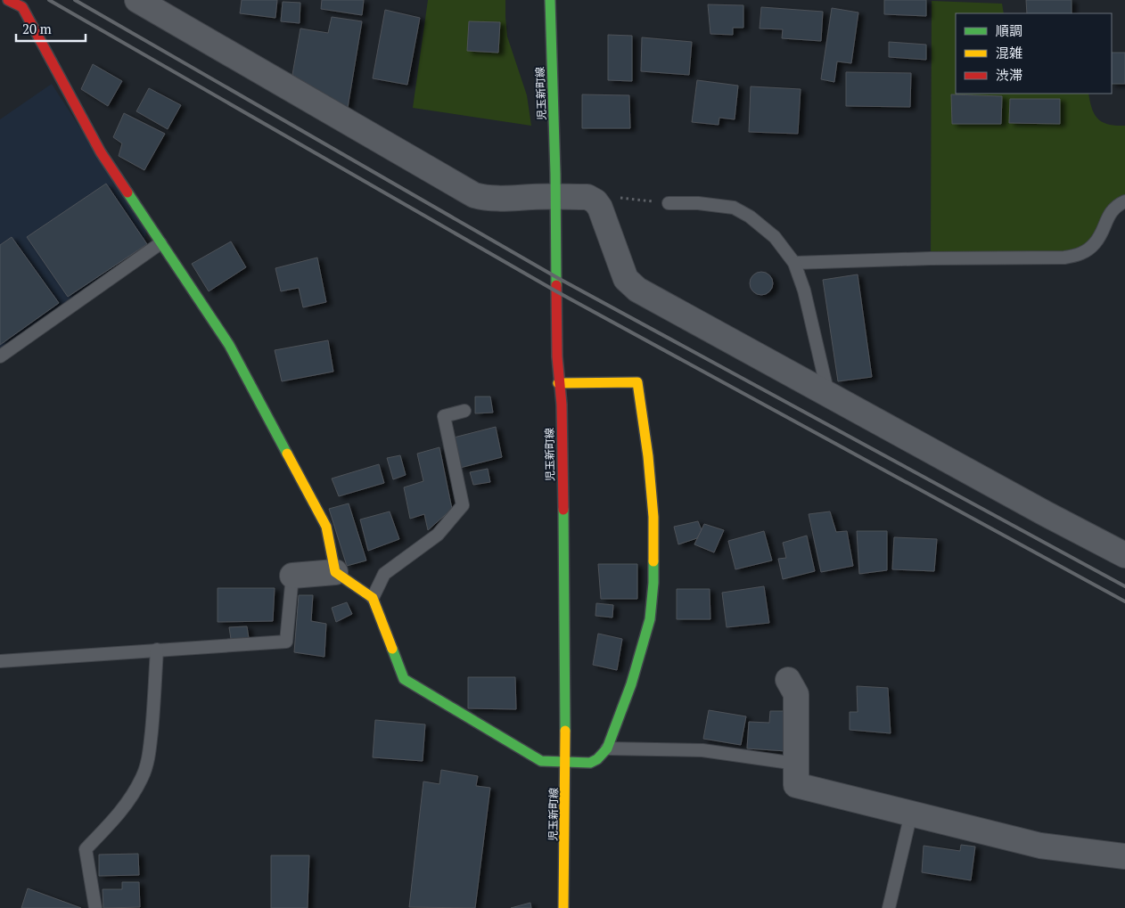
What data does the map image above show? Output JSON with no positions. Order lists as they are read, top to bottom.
{
  "streets": {
    "street": ["児玉新町線"]
  },
  "legend": ["順調", "混雑", "渋滞"],
  "scale_bar": "20 m"
}
